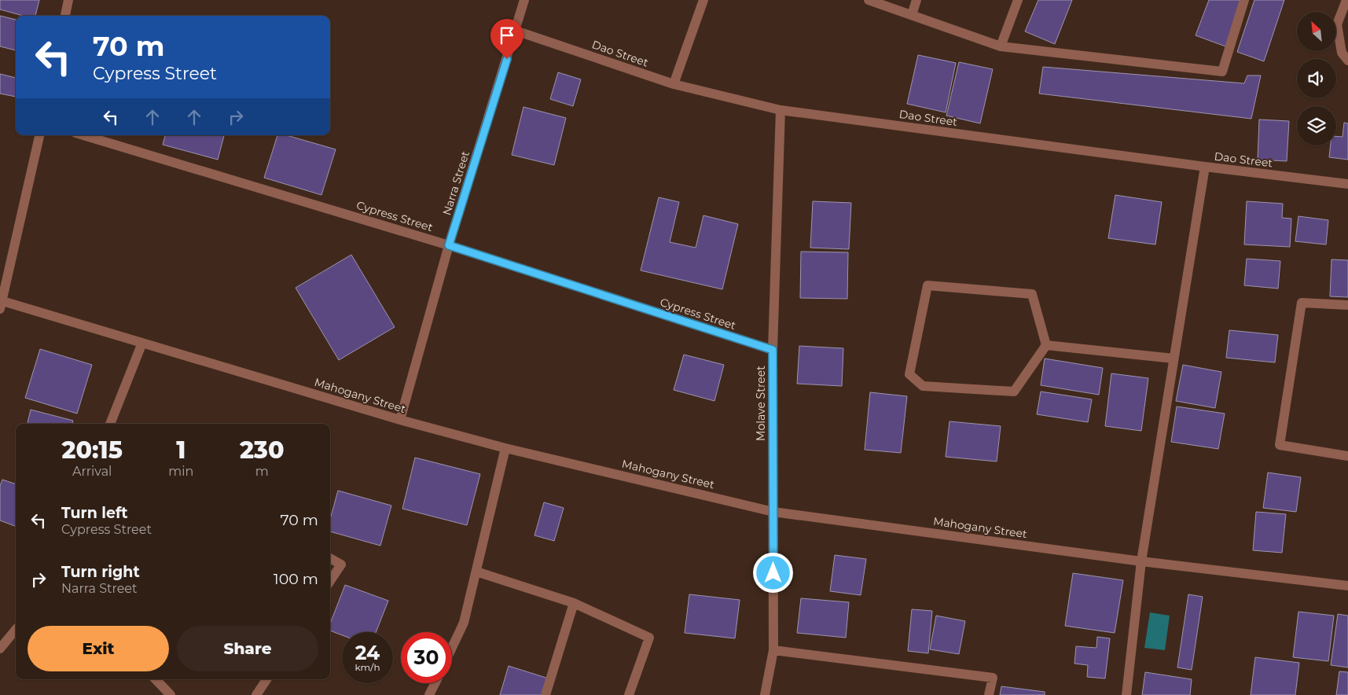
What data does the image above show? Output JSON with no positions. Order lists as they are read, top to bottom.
{
  "streets": {
    "street": [
      "Dao Street",
      "Narra Street",
      "Cypress Street",
      "Mahogany Street",
      "Molave Street"
    ]
  },
  "crossings": [
    ["Dao Street", "Narra Street"],
    ["Dao Street", "Molave Street"],
    ["Narra Street", "Cypress Street"],
    ["Narra Street", "Mahogany Street"],
    ["Cypress Street", "Molave Street"],
    ["Mahogany Street", "Molave Street"]
  ],
  "north": "top left",
  "page": {
    "turn": ["70 m", "Cypress Street"],
    "eta": [
      "20:15",
      "Arrival",
      "1",
      "min",
      "230",
      "m"
    ],
    "list": [
      {
        "name": "Turn left",
        "note": "Cypress Street",
        "value": "70 m"
      },
      {
        "name": "Turn right",
        "note": "Narra Street",
        "value": "100 m"
      }
    ],
    "buttons": ["Exit", "Share"],
    "speed": "24 km/h",
    "limit": "30"
  }
}
